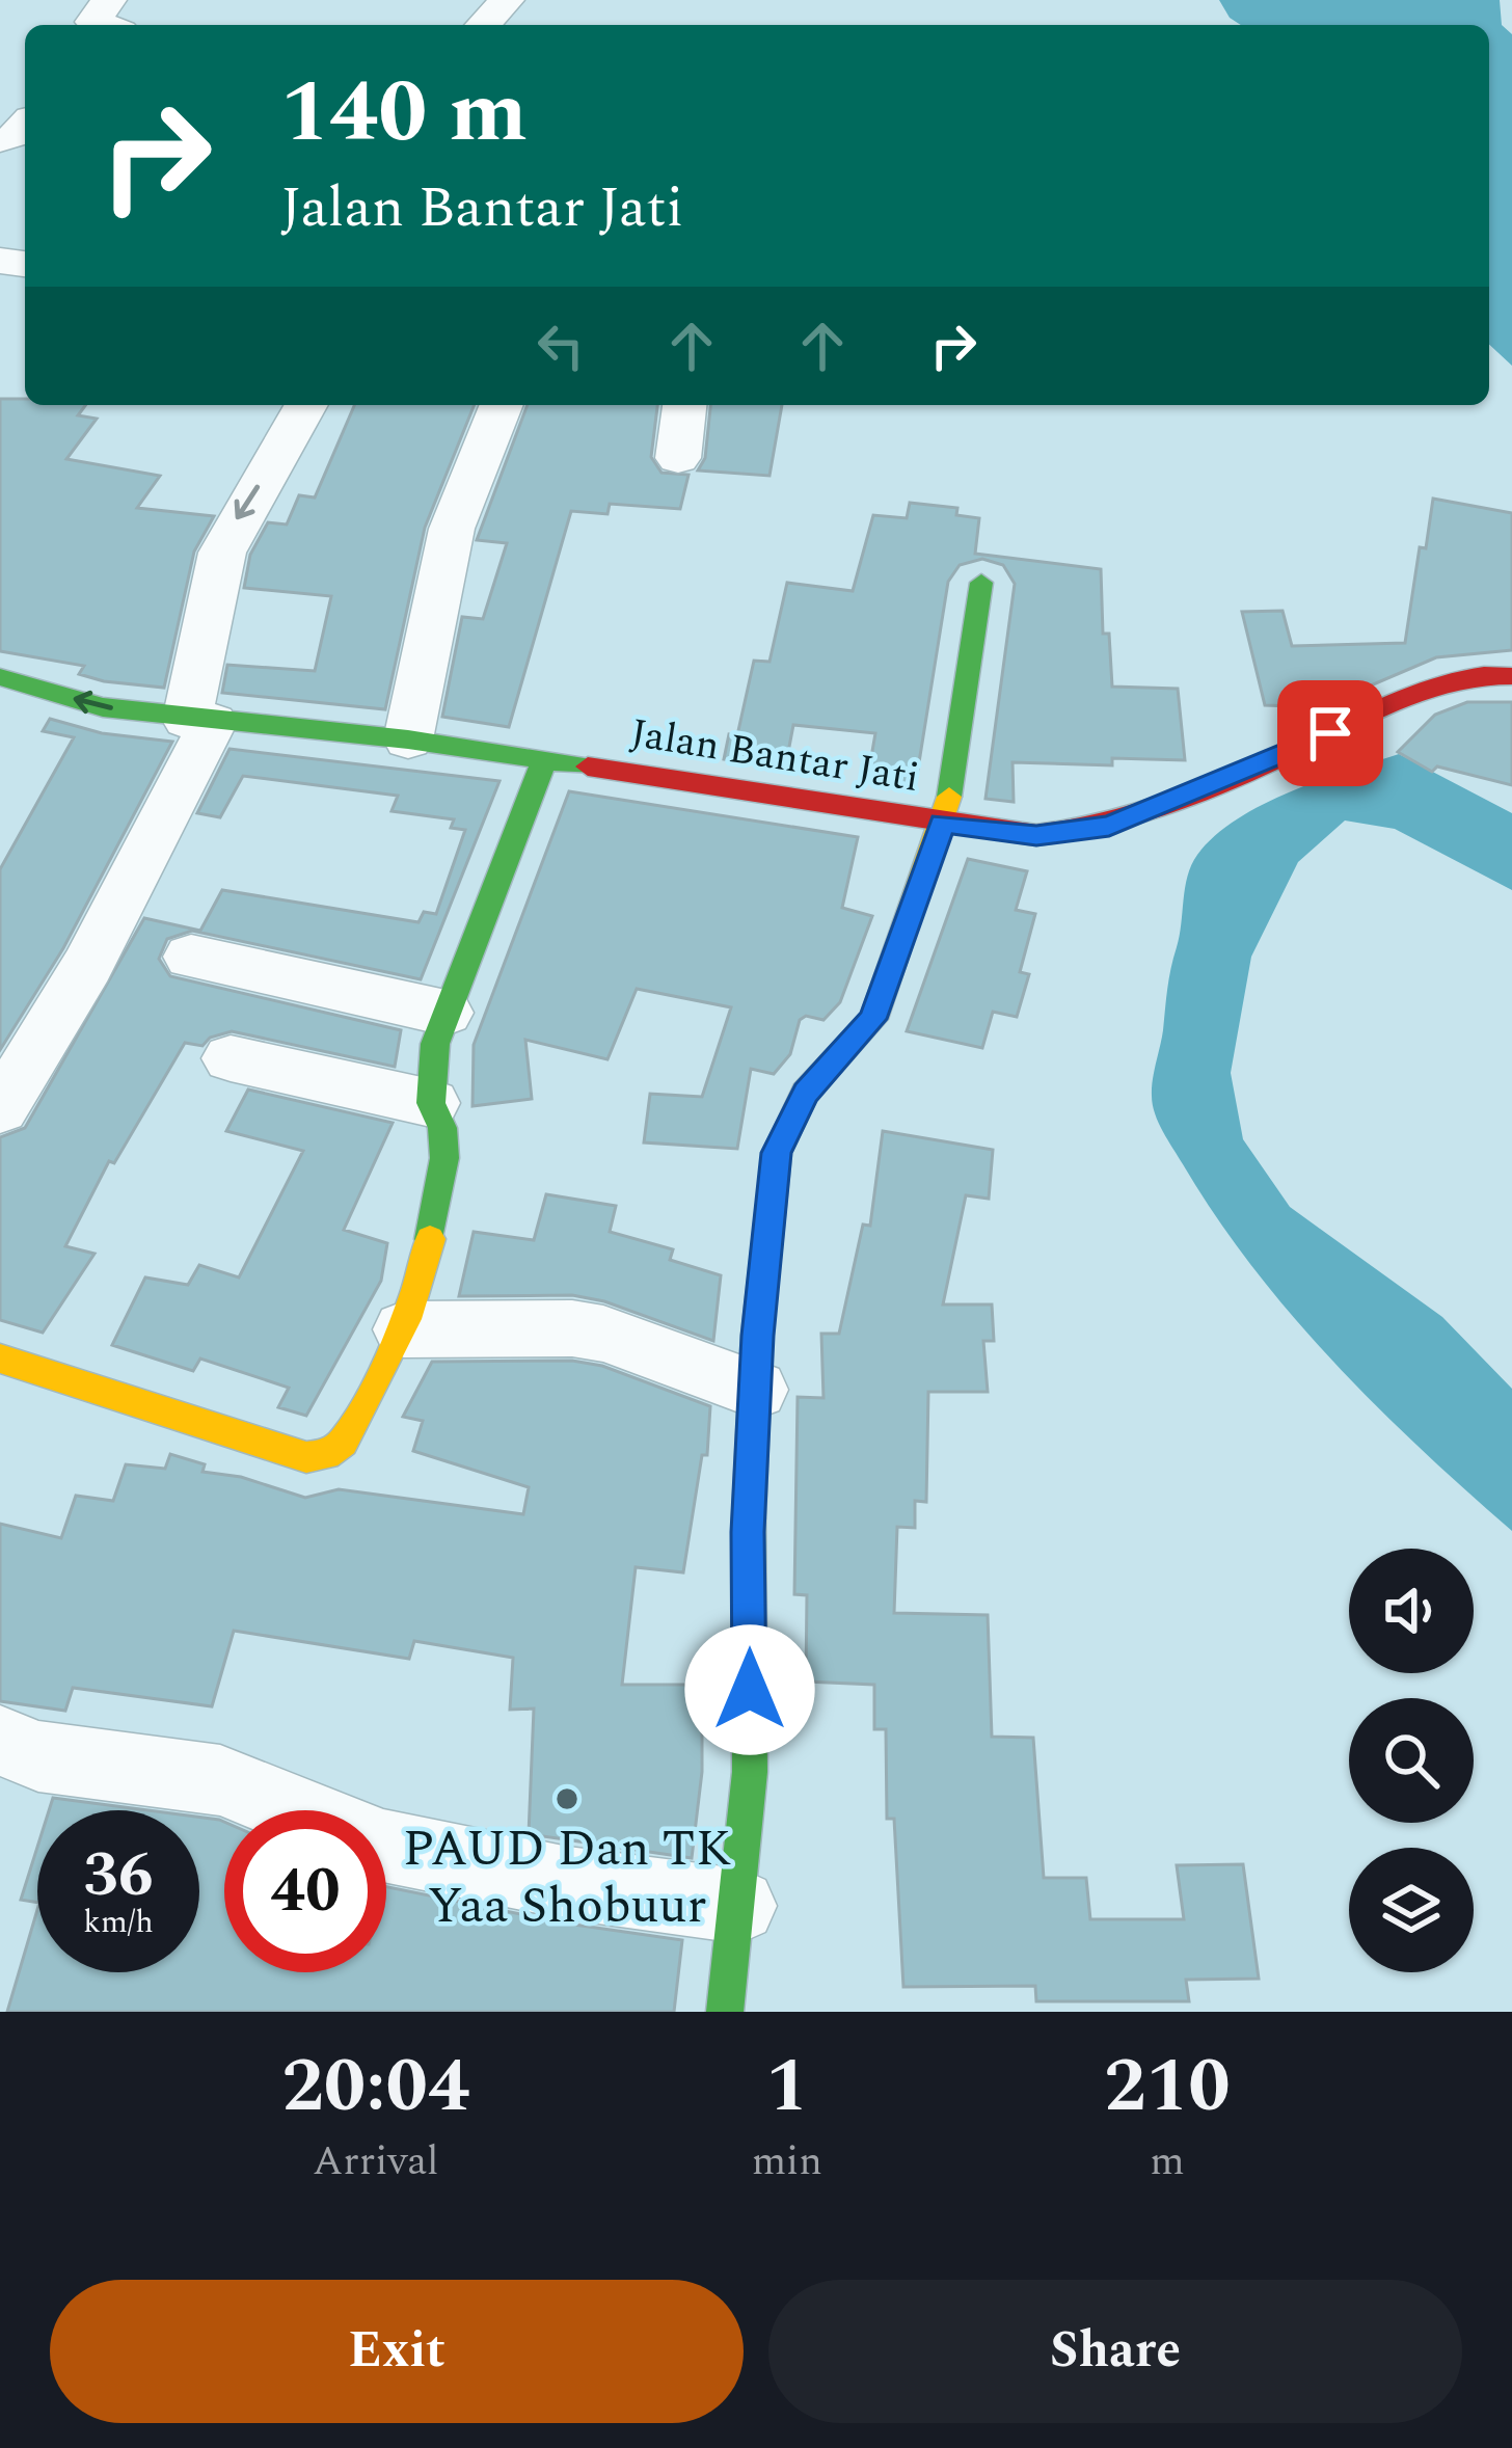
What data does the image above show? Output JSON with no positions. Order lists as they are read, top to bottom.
{
  "streets": {
    "street": ["Jalan Bantar Jati"]
  },
  "places": ["PAUD Dan TK Yaa Shobuur"],
  "page": {
    "turn": ["140 m", "Jalan Bantar Jati"],
    "speed": "36 km/h",
    "limit": "40",
    "eta": [
      "20:04",
      "Arrival",
      "1",
      "min",
      "210",
      "m"
    ],
    "buttons": ["Exit", "Share"]
  }
}
